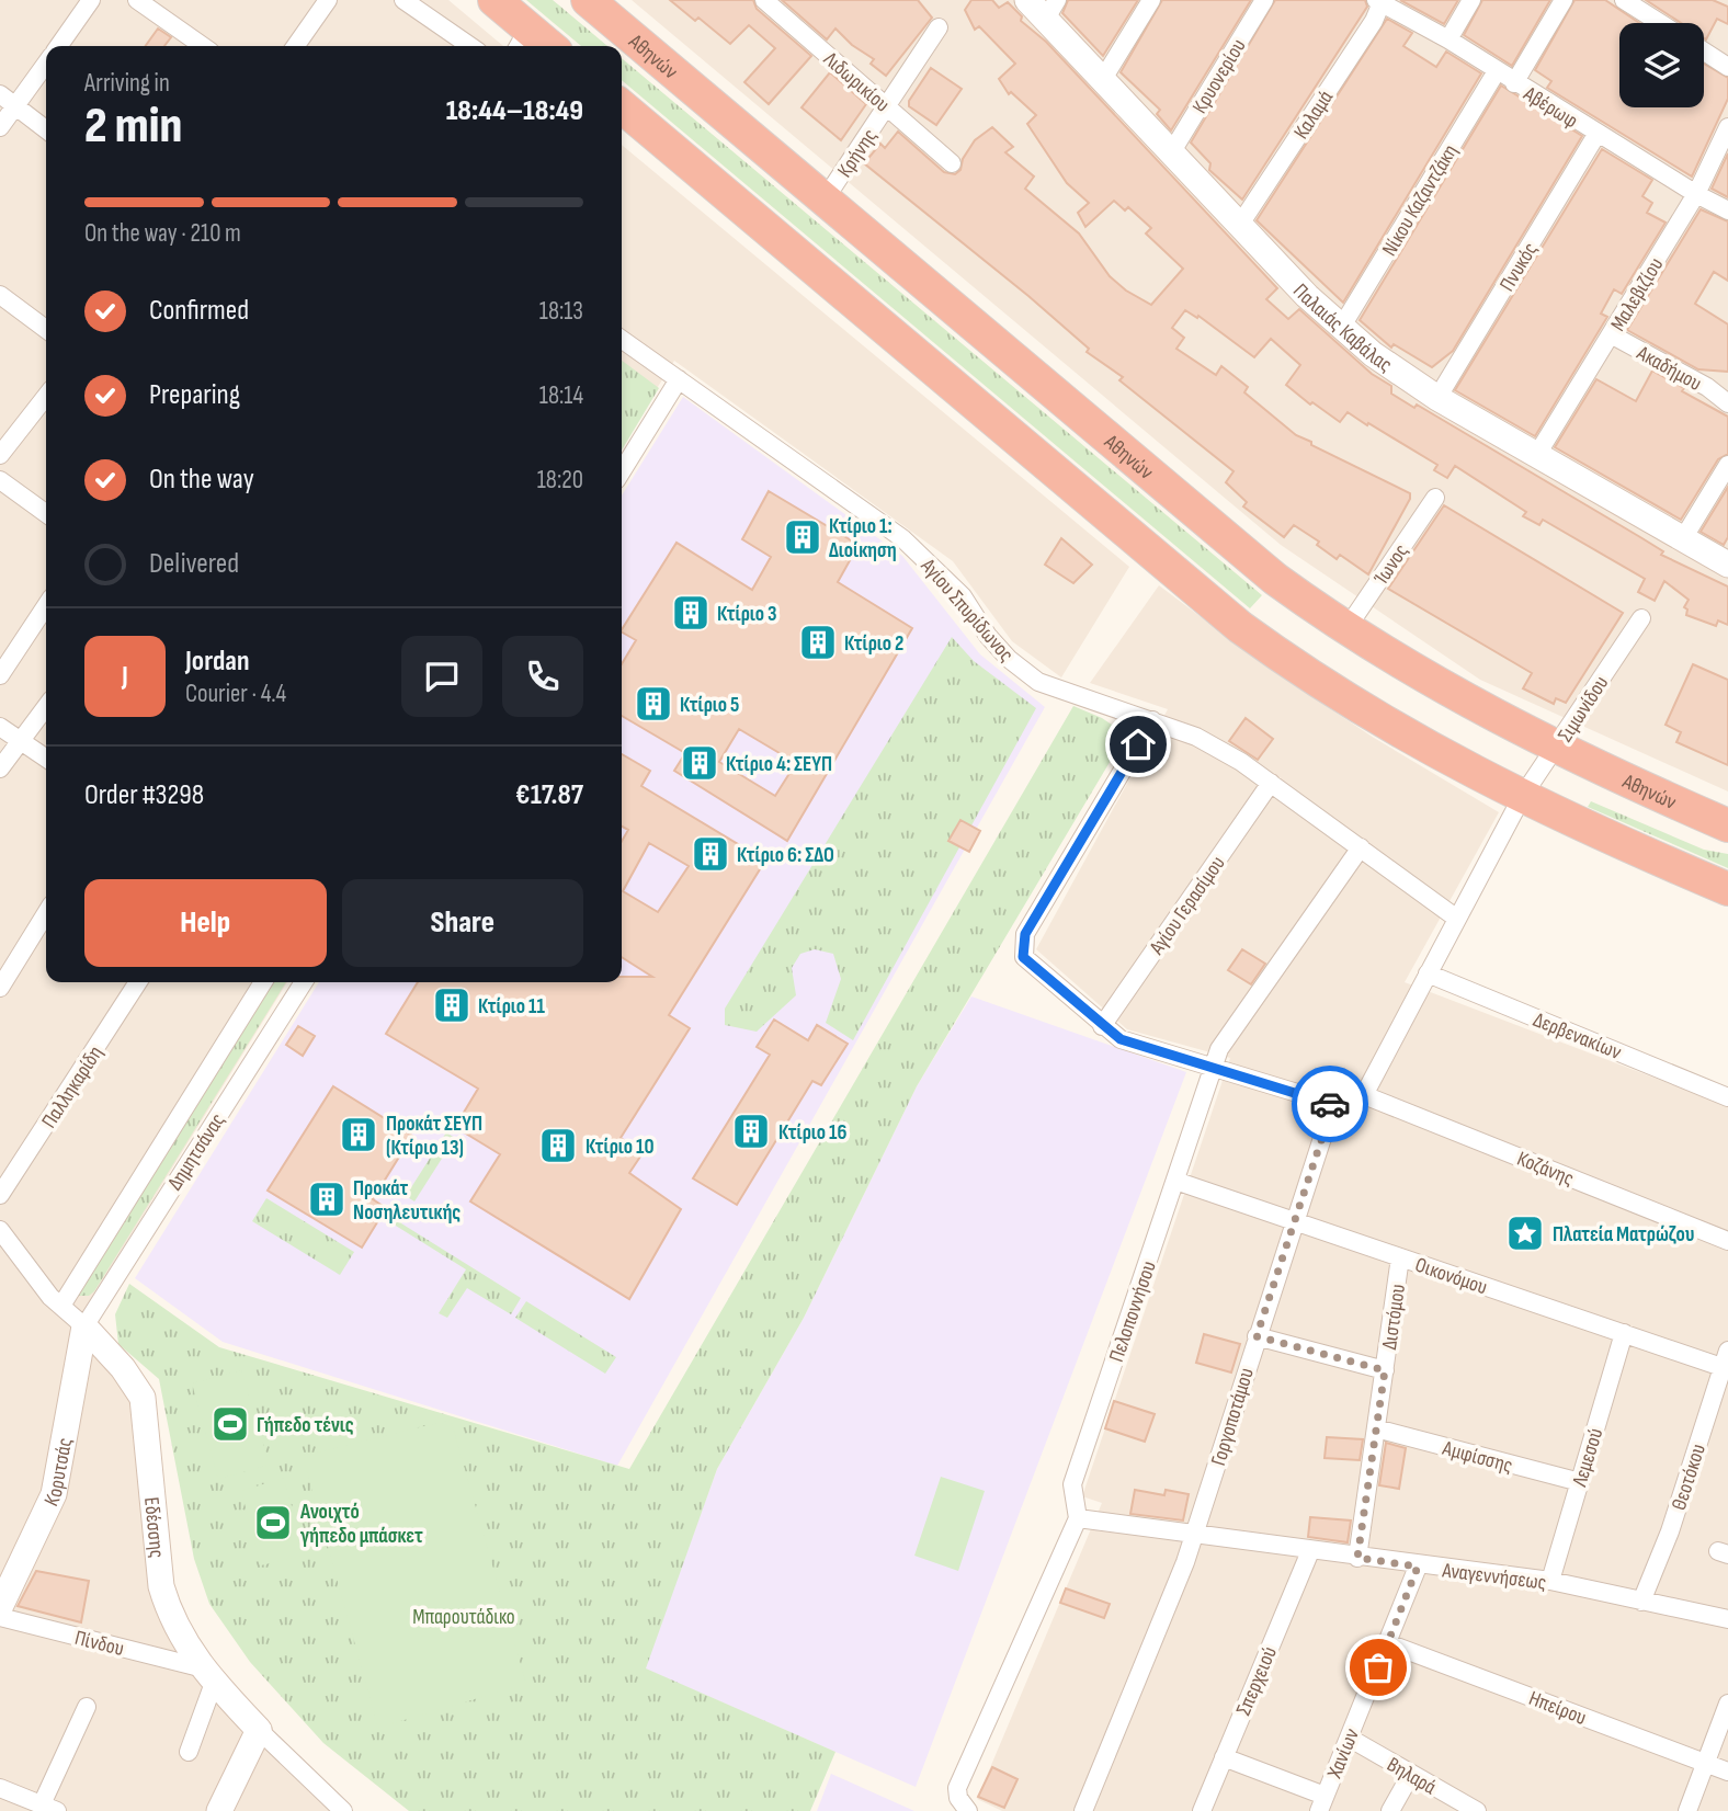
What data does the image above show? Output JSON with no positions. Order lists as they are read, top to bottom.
{
  "streets": {
    "highway": ["Αθηνών"],
    "street": [
      "Κρυονερίου",
      "Λιδωρικίου",
      "Αβέρωφ",
      "Καλαμά",
      "Κρήνης",
      "Νίκου Καζαντζάκη",
      "Πνυκός",
      "Μαλεβιζίου",
      "Παλαιάς Καβάλας",
      "Ακαδήμου",
      "Ίωνος",
      "Αγίου Σπυρίδωνος",
      "Σιμωνίδου",
      "Αγίου Γερασίμου",
      "Δερβενακίων",
      "Παλληκαρίδη",
      "Δημητσάνας",
      "Κοζάνης",
      "Οικονόμου",
      "Πελοποννήσου",
      "Διστόμου",
      "Γοργοποτάμου",
      "Αμφίσσης",
      "Λεμεσού",
      "Κορυτσάς",
      "Θεοτόκου",
      "Εδέσσης",
      "Αναγεννήσεως",
      "Πίνδου",
      "Σπερχειού",
      "Ηπείρου",
      "Χανίων",
      "Βηλαρά"
    ]
  },
  "crossings": [
    ["Αθηνών", "Κρήνης"],
    ["Αθηνών", "Ίωνος"],
    ["Αθηνών", "Σιμωνίδου"],
    ["Κρυονερίου", "Παλαιάς Καβάλας"],
    ["Λιδωρικίου", "Κρήνης"],
    ["Αβέρωφ", "Καλαμά"],
    ["Αβέρωφ", "Νίκου Καζαντζάκη"],
    ["Αβέρωφ", "Πνυκός"],
    ["Αβέρωφ", "Μαλεβιζίου"],
    ["Καλαμά", "Παλαιάς Καβάλας"],
    ["Νίκου Καζαντζάκη", "Παλαιάς Καβάλας"],
    ["Πνυκός", "Παλαιάς Καβάλας"],
    ["Μαλεβιζίου", "Παλαιάς Καβάλας"],
    ["Μαλεβιζίου", "Ακαδήμου"],
    ["Αγίου Σπυρίδωνος", "Αγίου Γερασίμου"],
    ["Αγίου Σπυρίδωνος", "Πελοποννήσου"],
    ["Δημητσάνας", "Κορυτσάς"],
    ["Δημητσάνας", "Εδέσσης"],
    ["Οικονόμου", "Πελοποννήσου"],
    ["Οικονόμου", "Διστόμου"],
    ["Οικονόμου", "Γοργοποτάμου"],
    ["Οικονόμου", "Λεμεσού"],
    ["Οικονόμου", "Θεοτόκου"],
    ["Πελοποννήσου", "Αναγεννήσεως"],
    ["Διστόμου", "Αμφίσσης"],
    ["Διστόμου", "Αναγεννήσεως"],
    ["Γοργοποτάμου", "Αναγεννήσεως"],
    ["Αμφίσσης", "Λεμεσού"],
    ["Λεμεσού", "Αναγεννήσεως"],
    ["Κορυτσάς", "Εδέσσης"],
    ["Θεοτόκου", "Αναγεννήσεως"],
    ["Εδέσσης", "Πίνδου"],
    ["Αναγεννήσεως", "Σπερχειού"],
    ["Αναγεννήσεως", "Χανίων"],
    ["Ηπείρου", "Χανίων"],
    ["Χανίων", "Βηλαρά"]
  ],
  "parks": ["Μπαρουτάδικο"],
  "places": {
    "building": [
      "Κτίριο 1: Διοίκηση",
      "Κτίριο 3",
      "Κτίριο 2",
      "Κτίριο 5",
      "Κτίριο 4: ΣΕΥΠ",
      "Κτίριο 6: ΣΔΟ",
      "Κτίριο 11",
      "Κτίριο 16",
      "Προκάτ ΣΕΥΠ (Κτίριο 13)",
      "Κτίριο 10",
      "Προκάτ Νοσηλευτικής"
    ],
    "place": ["Πλατεία Ματρώζου"],
    "sports": ["Γήπεδο τένις", "Ανοιχτό γήπεδο μπάσκετ"]
  },
  "page": {
    "heading": ["2 min", "Arriving in", "18:44–18:49"],
    "panel": [
      "Jordan",
      "Courier · 4.4",
      "Order #3298",
      "€17.87"
    ],
    "bar": "On the way · 210 m",
    "list": [
      ["Confirmed", "18:13"],
      ["Preparing", "18:14"],
      ["On the way", "18:20"],
      "Delivered"
    ],
    "round": "J",
    "buttons": ["Help", "Share"]
  }
}
